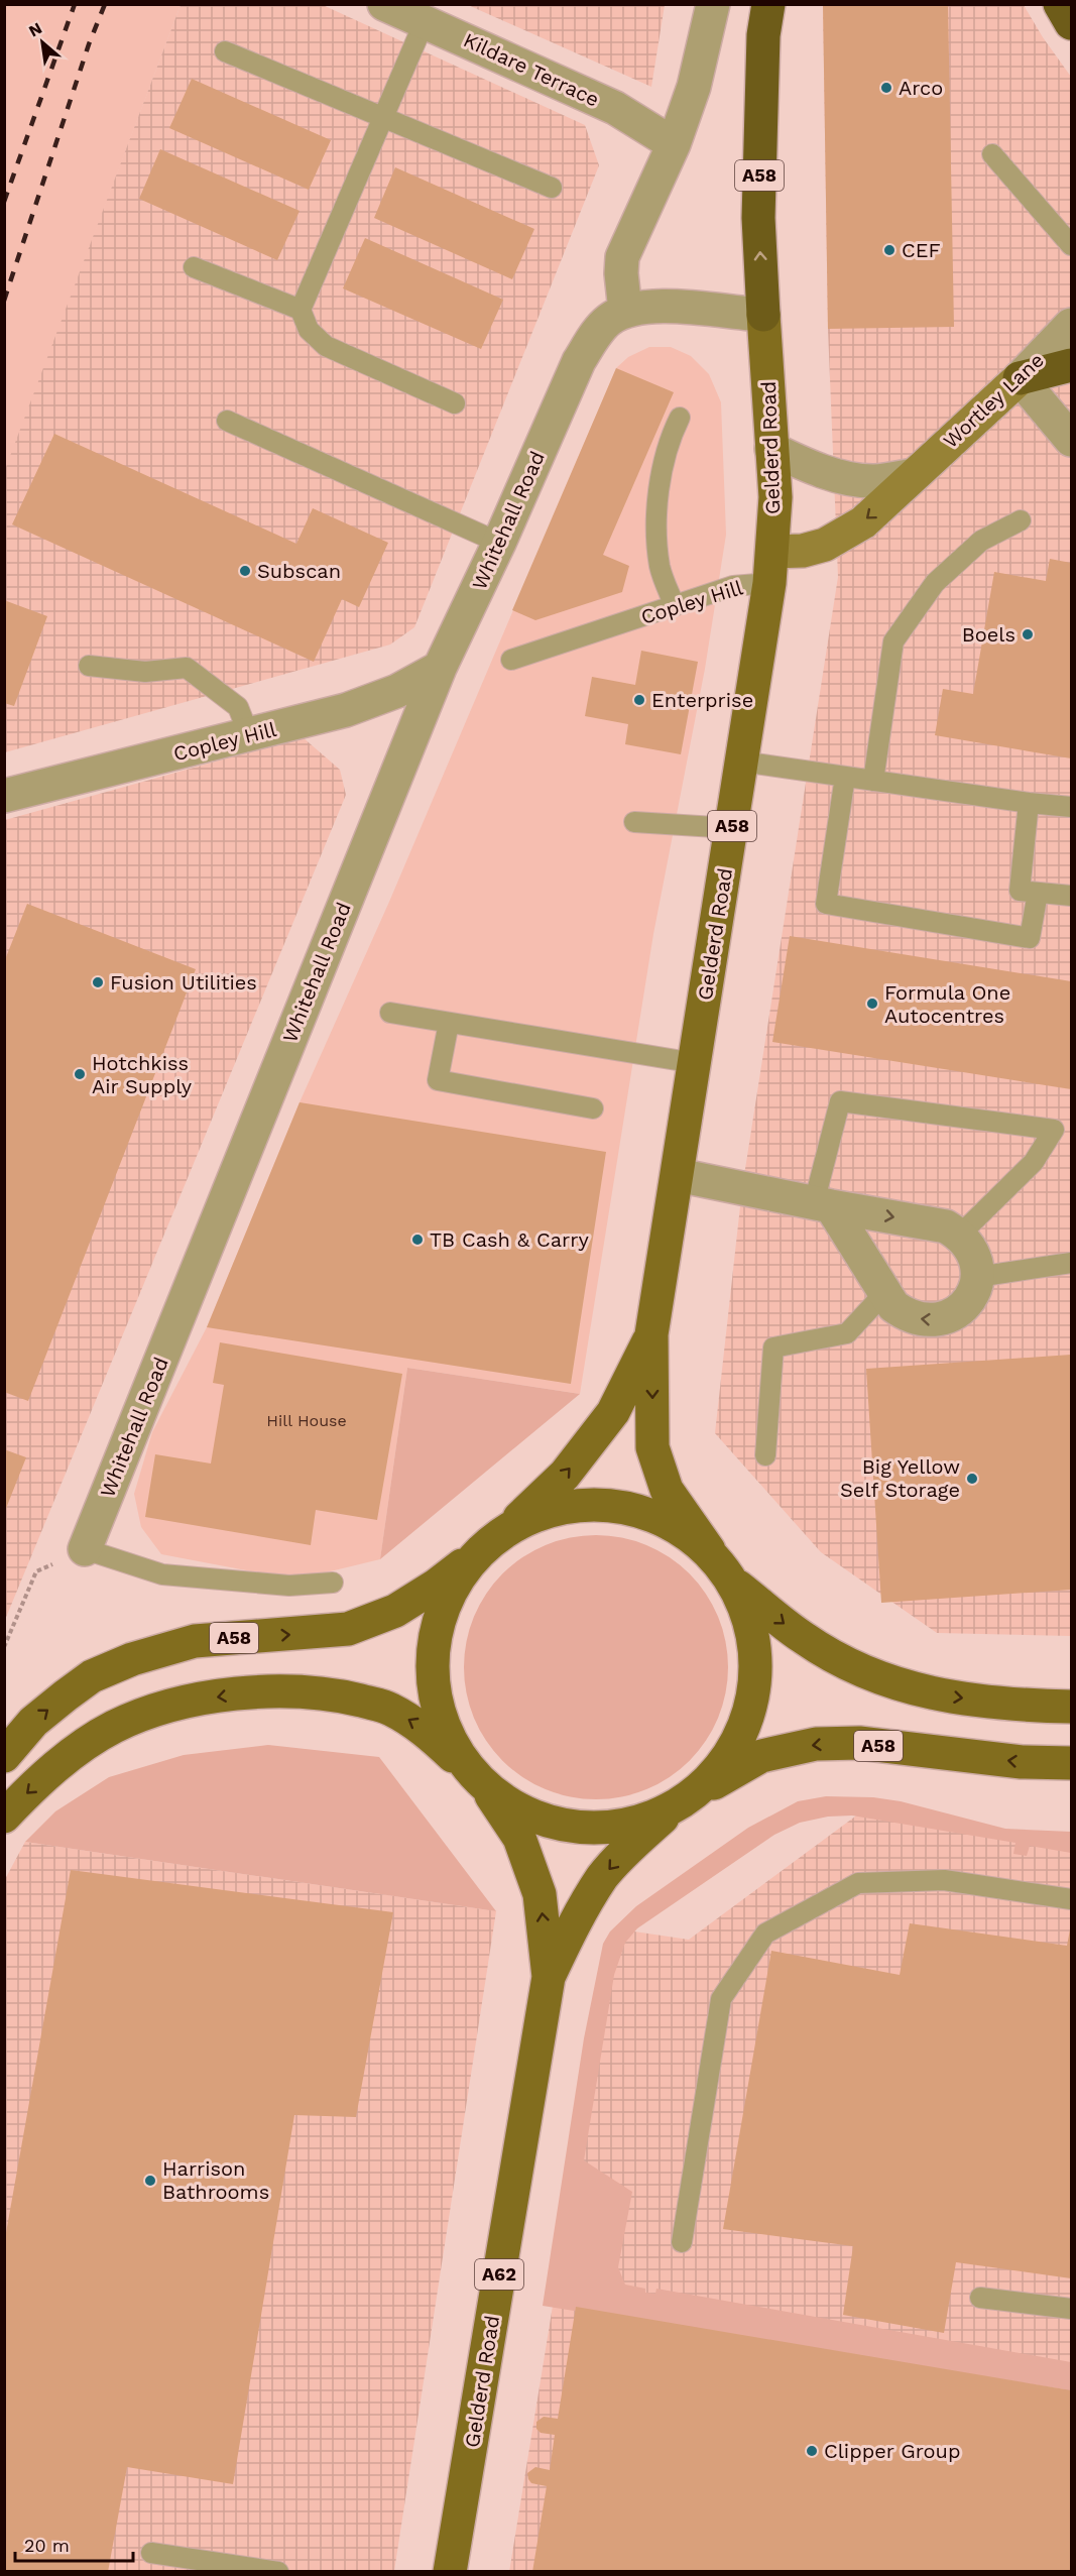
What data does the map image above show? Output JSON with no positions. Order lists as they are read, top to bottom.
{
  "streets": {
    "highway": ["A58"],
    "main road": ["Gelderd Road", "A62"],
    "street": [
      "Kildare Terrace",
      "Wortley Lane",
      "Whitehall Road",
      "Copley Hill"
    ]
  },
  "crossings": [
    ["A58", "Gelderd Road"],
    ["A58", "Whitehall Road"],
    ["Wortley Lane", "Gelderd Road"],
    ["Wortley Lane", "Copley Hill"],
    ["Gelderd Road", "Whitehall Road"],
    ["Gelderd Road", "Copley Hill"],
    ["Whitehall Road", "Copley Hill"]
  ],
  "one_way": ["Wortley Lane"],
  "places": [
    "Arco",
    "CEF",
    "Subscan",
    "Boels",
    "Enterprise",
    "Fusion Utilities",
    "Formula One Autocentres",
    "Hotchkiss Air Supply",
    "TB Cash & Carry",
    "Big Yellow Self Storage",
    "Harrison Bathrooms",
    "Clipper Group"
  ],
  "house_numbers": ["Hill House"],
  "scale_bar": "20 m",
  "north": "top left"
}
